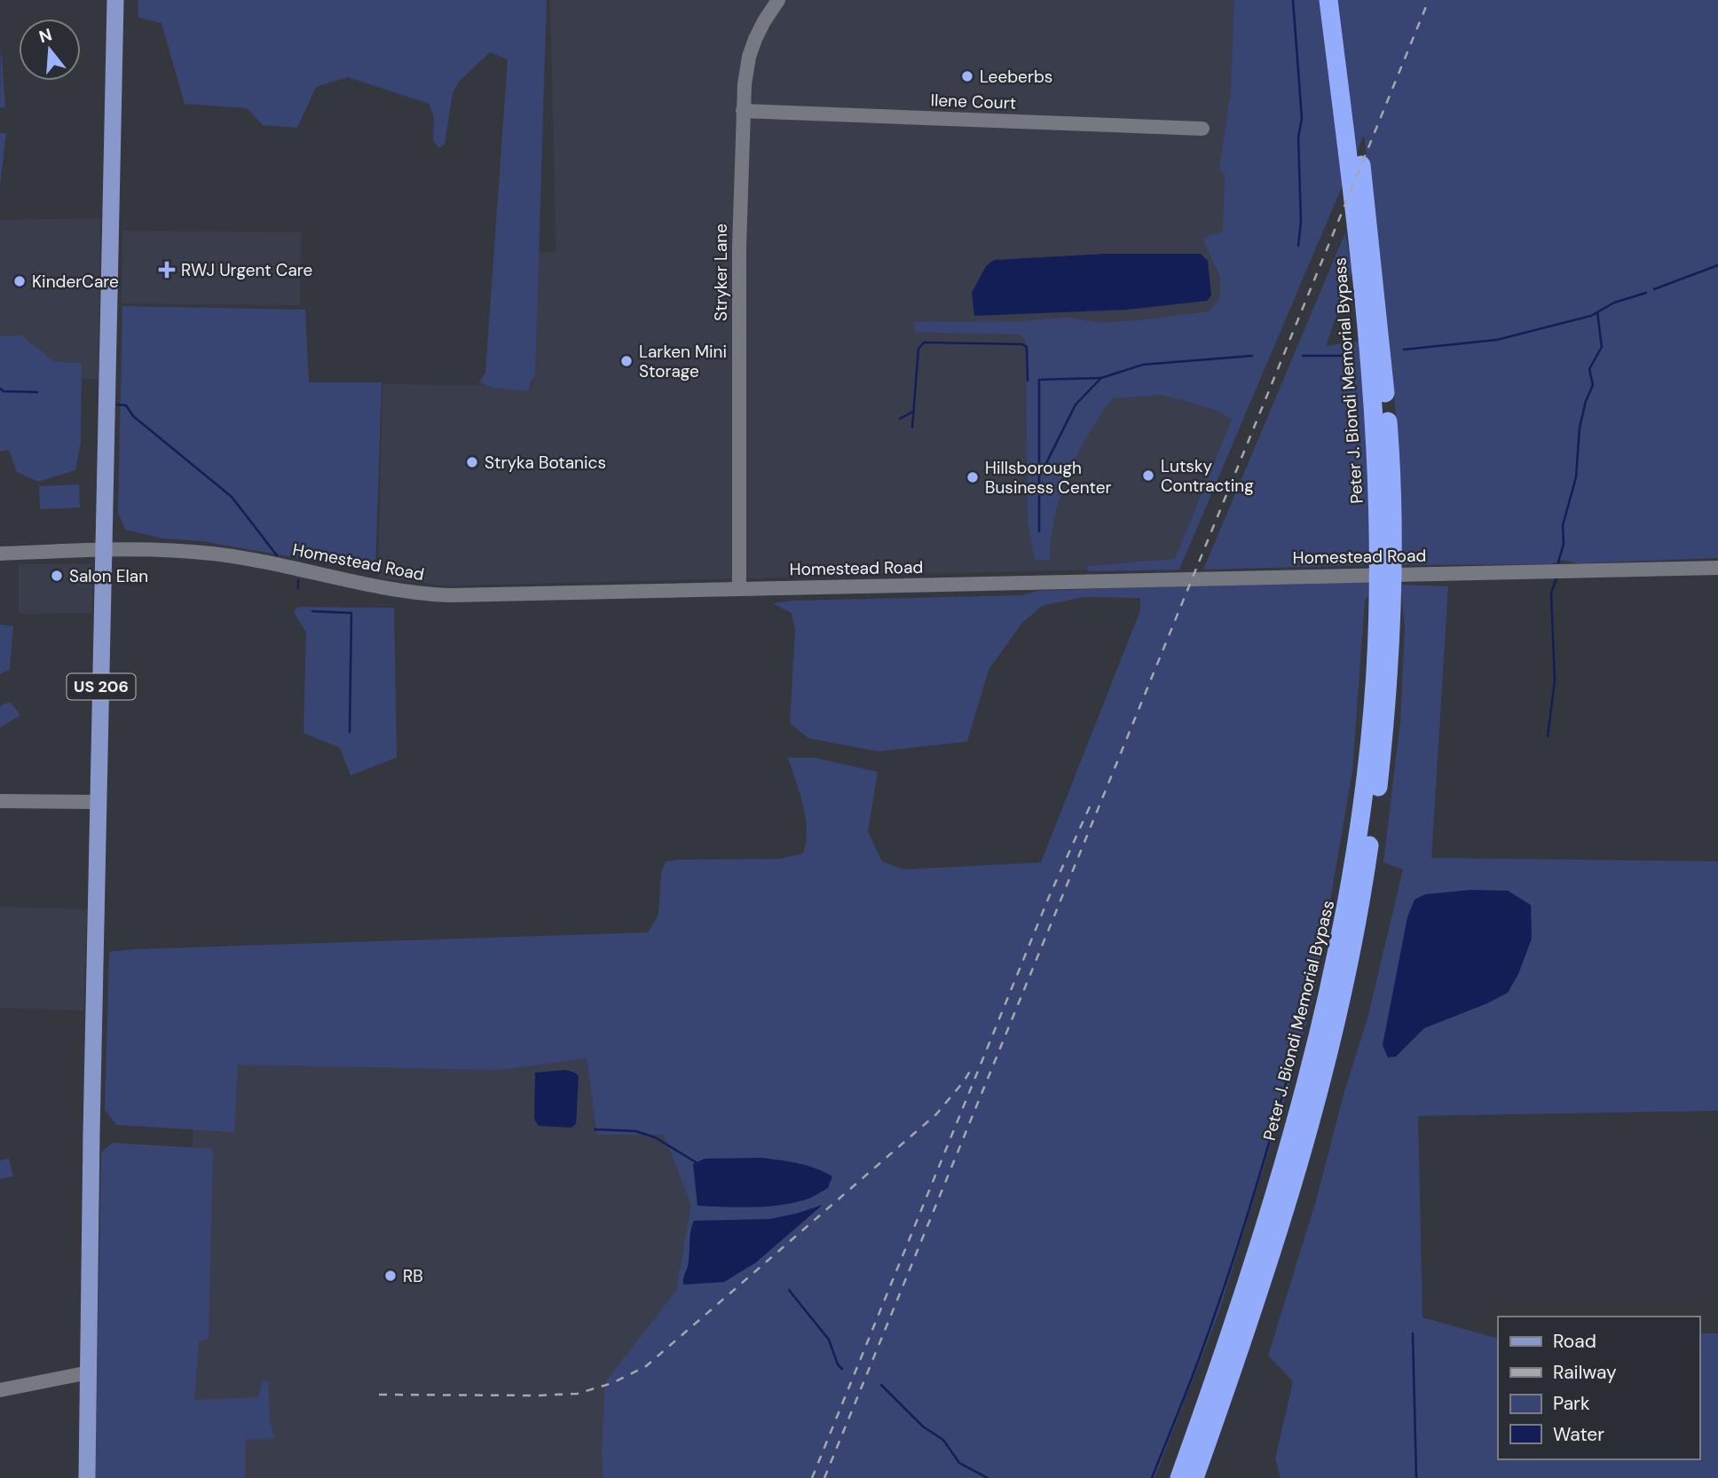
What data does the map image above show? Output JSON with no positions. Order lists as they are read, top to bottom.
{
  "streets": {
    "highway": ["Peter J. Biondi Memorial Bypass"],
    "main road": ["US 206"],
    "street": ["Ilene Court", "Stryker Lane", "Homestead Road"]
  },
  "crossings": [
    ["Ilene Court", "Stryker Lane"],
    ["Stryker Lane", "Homestead Road"],
    ["Homestead Road", "US 206"]
  ],
  "places": {
    "other": [
      "Leeberbs",
      "KinderCare",
      "Larken Mini Storage",
      "Stryka Botanics",
      "Lutsky Contracting",
      "Hillsborough Business Center",
      "Salon Elan",
      "RB"
    ],
    "health": ["RWJ Urgent Care"]
  },
  "legend": [
    "Road",
    "Railway",
    "Park",
    "Water"
  ],
  "north": "top"
}
